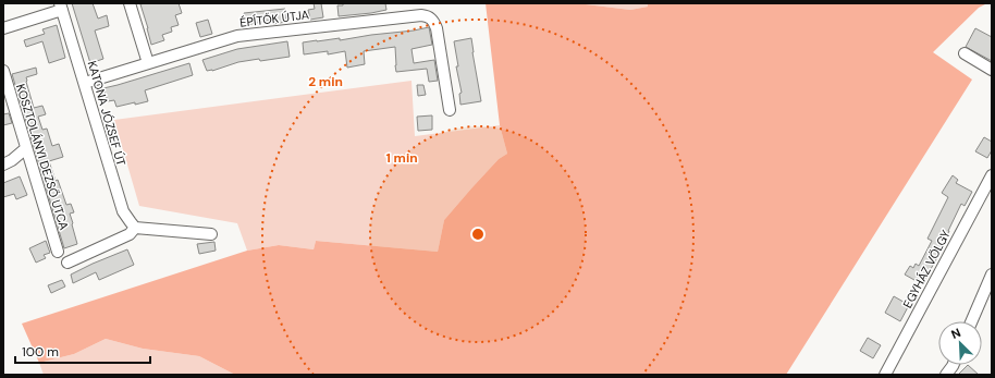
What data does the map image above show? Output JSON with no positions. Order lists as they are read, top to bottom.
{
  "streets": {
    "street": [
      "ÉPÍTŐK ÚTJA",
      "KATONA JÓZSEF ÚT",
      "KOSZTOLÁNYI DEZSŐ UTCA",
      "EGYHÁZ VÖLGY"
    ]
  },
  "crossings": [
    ["ÉPÍTŐK ÚTJA", "KATONA JÓZSEF ÚT"]
  ],
  "scale_bar": "100 m",
  "north": "top left",
  "rings": ["2 min", "1 min"]
}
